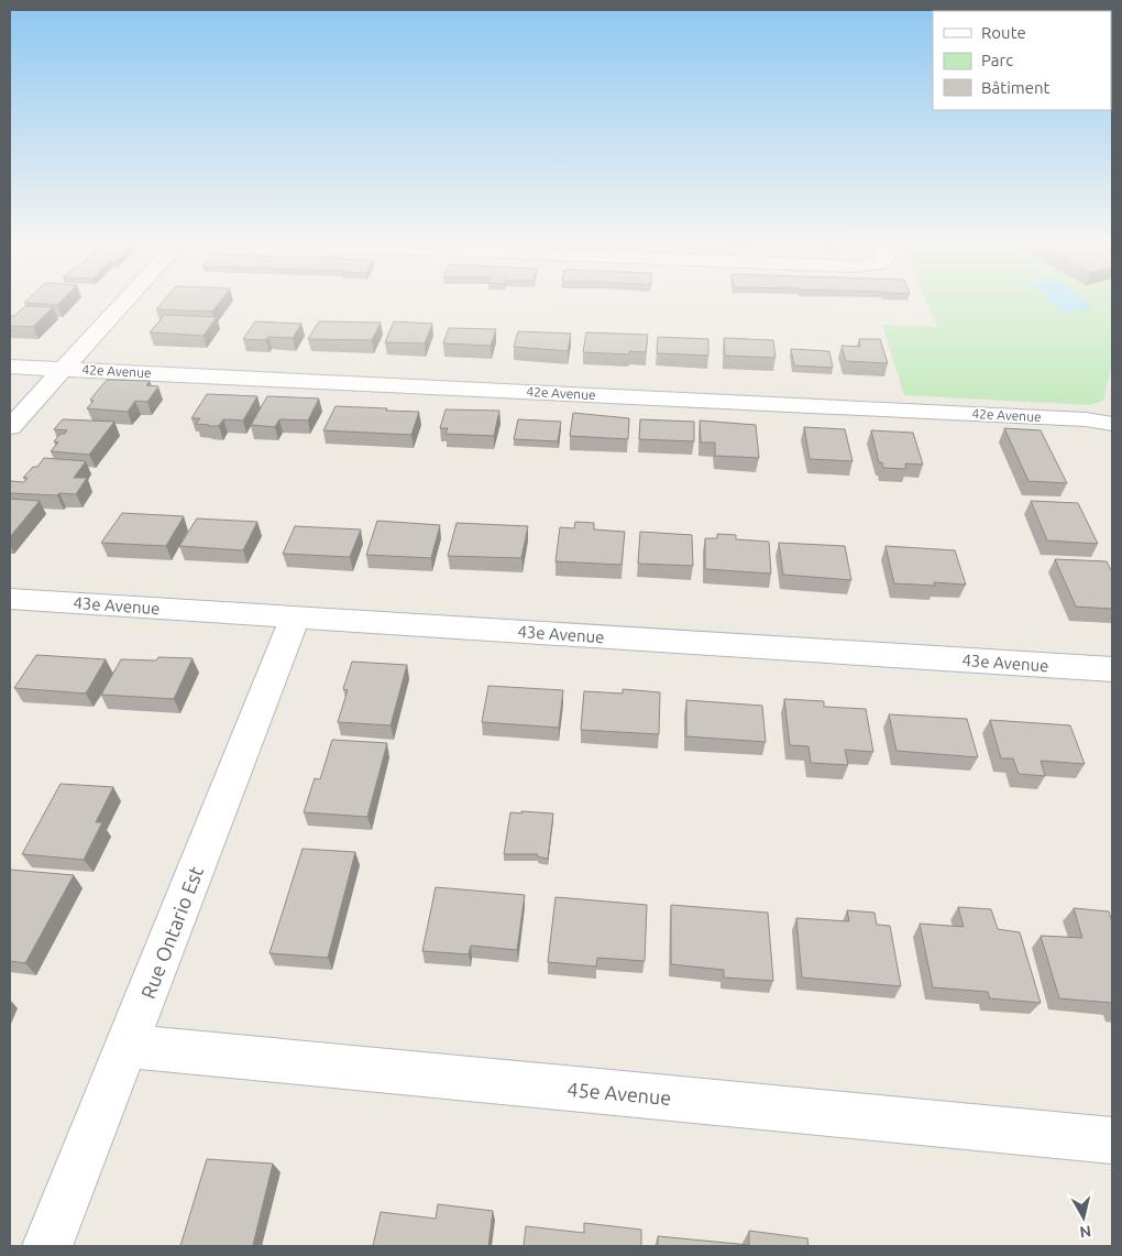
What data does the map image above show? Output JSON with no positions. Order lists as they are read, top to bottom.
{
  "streets": {
    "street": [
      "42e Avenue",
      "43e Avenue",
      "Rue Ontario Est",
      "45e Avenue"
    ]
  },
  "crossings": [
    ["43e Avenue", "Rue Ontario Est"],
    ["Rue Ontario Est", "45e Avenue"]
  ],
  "legend": ["Route", "Parc", "Bâtiment"],
  "north": "bottom"
}
